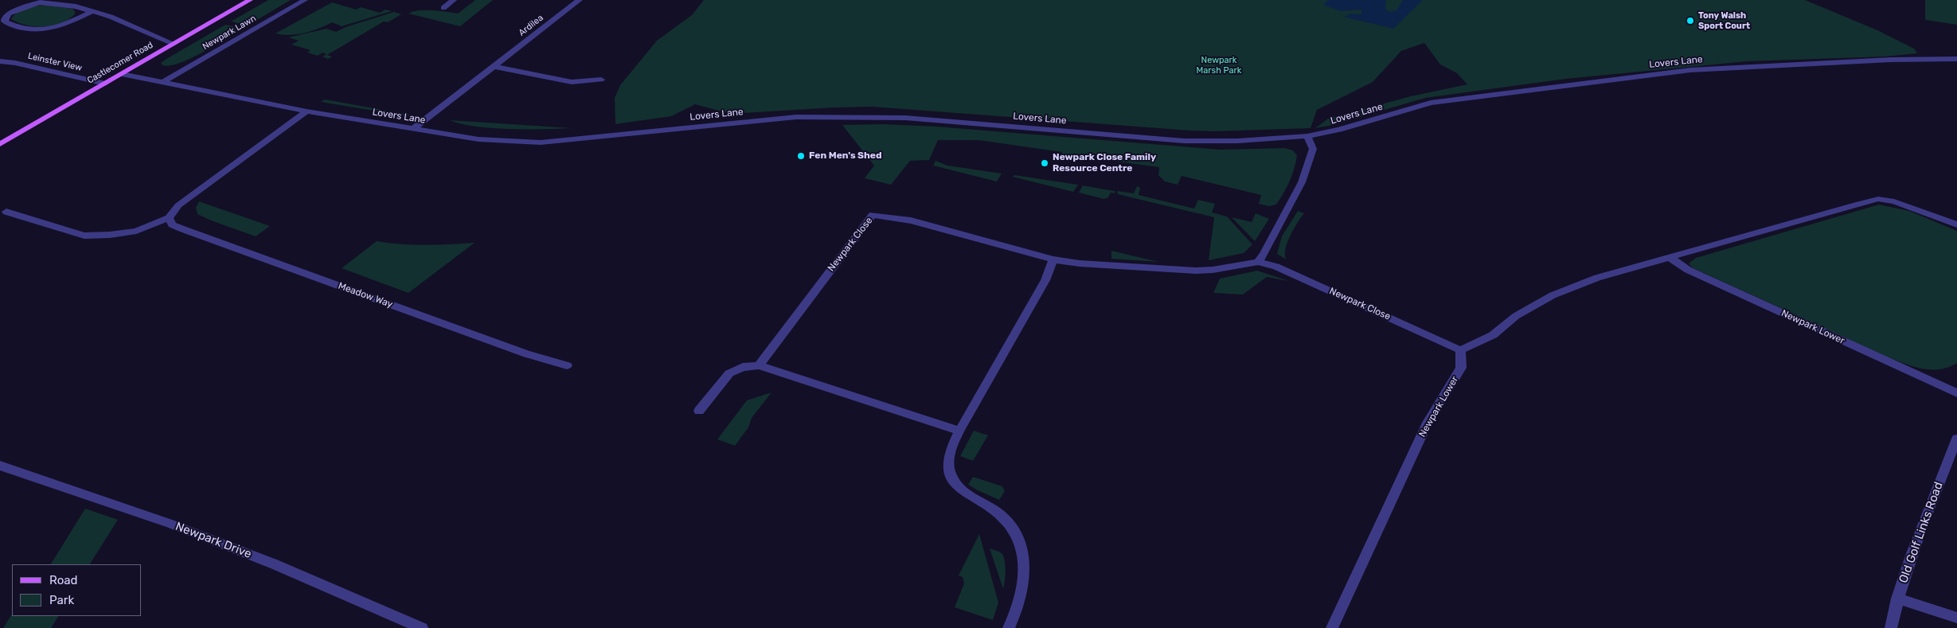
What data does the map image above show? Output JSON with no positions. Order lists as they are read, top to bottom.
{
  "streets": {
    "main road": ["Castlecomer Road"],
    "street": [
      "Ardilea",
      "Newpark Lawn",
      "Leinster View",
      "Lovers Lane",
      "Newpark Close",
      "Meadow Way",
      "Newpark Lower",
      "Old Golf Links Road",
      "Newpark Drive"
    ]
  },
  "crossings": [
    ["Ardilea", "Lovers Lane"],
    ["Newpark Lawn", "Lovers Lane"],
    ["Leinster View", "Castlecomer Road"],
    ["Lovers Lane", "Castlecomer Road"],
    ["Newpark Close", "Newpark Lower"]
  ],
  "parks": ["Newpark Marsh Park"],
  "places": ["Tony Walsh Sport Court", "Fen Men's Shed", "Newpark Close Family Resource Centre"],
  "legend": ["Road", "Park"]
}
